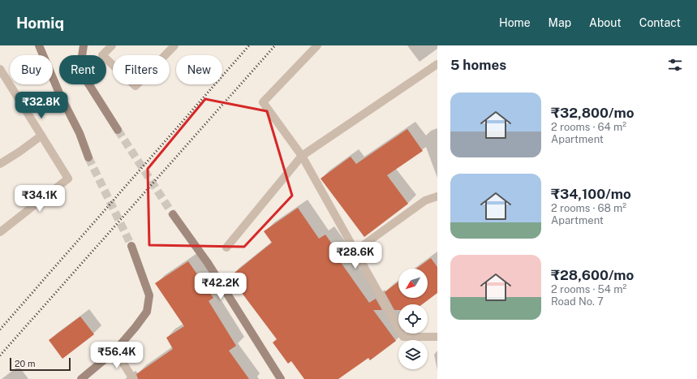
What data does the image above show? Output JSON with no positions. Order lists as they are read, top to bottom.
{
  "scale_bar": "20 m",
  "north": "bottom left",
  "page": {
    "header": "Homiq",
    "nav": [
      "Home",
      "Map",
      "About",
      "Contact"
    ],
    "heading": "5 homes",
    "chip": [
      "Buy",
      "Rent",
      "Filters",
      "New"
    ],
    "list": [
      {
        "name": "₹32,800/mo",
        "note": "2 rooms · 64 m² · Apartment"
      },
      {
        "name": "₹34,100/mo",
        "note": "2 rooms · 68 m² · Apartment"
      },
      {
        "name": "₹28,600/mo",
        "note": "2 rooms · 54 m² · Road No. 7"
      }
    ],
    "price": [
      "₹32.8K",
      "₹34.1K",
      "₹28.6K",
      "₹42.2K",
      "₹56.4K"
    ],
    "scale": "20 m"
  }
}
